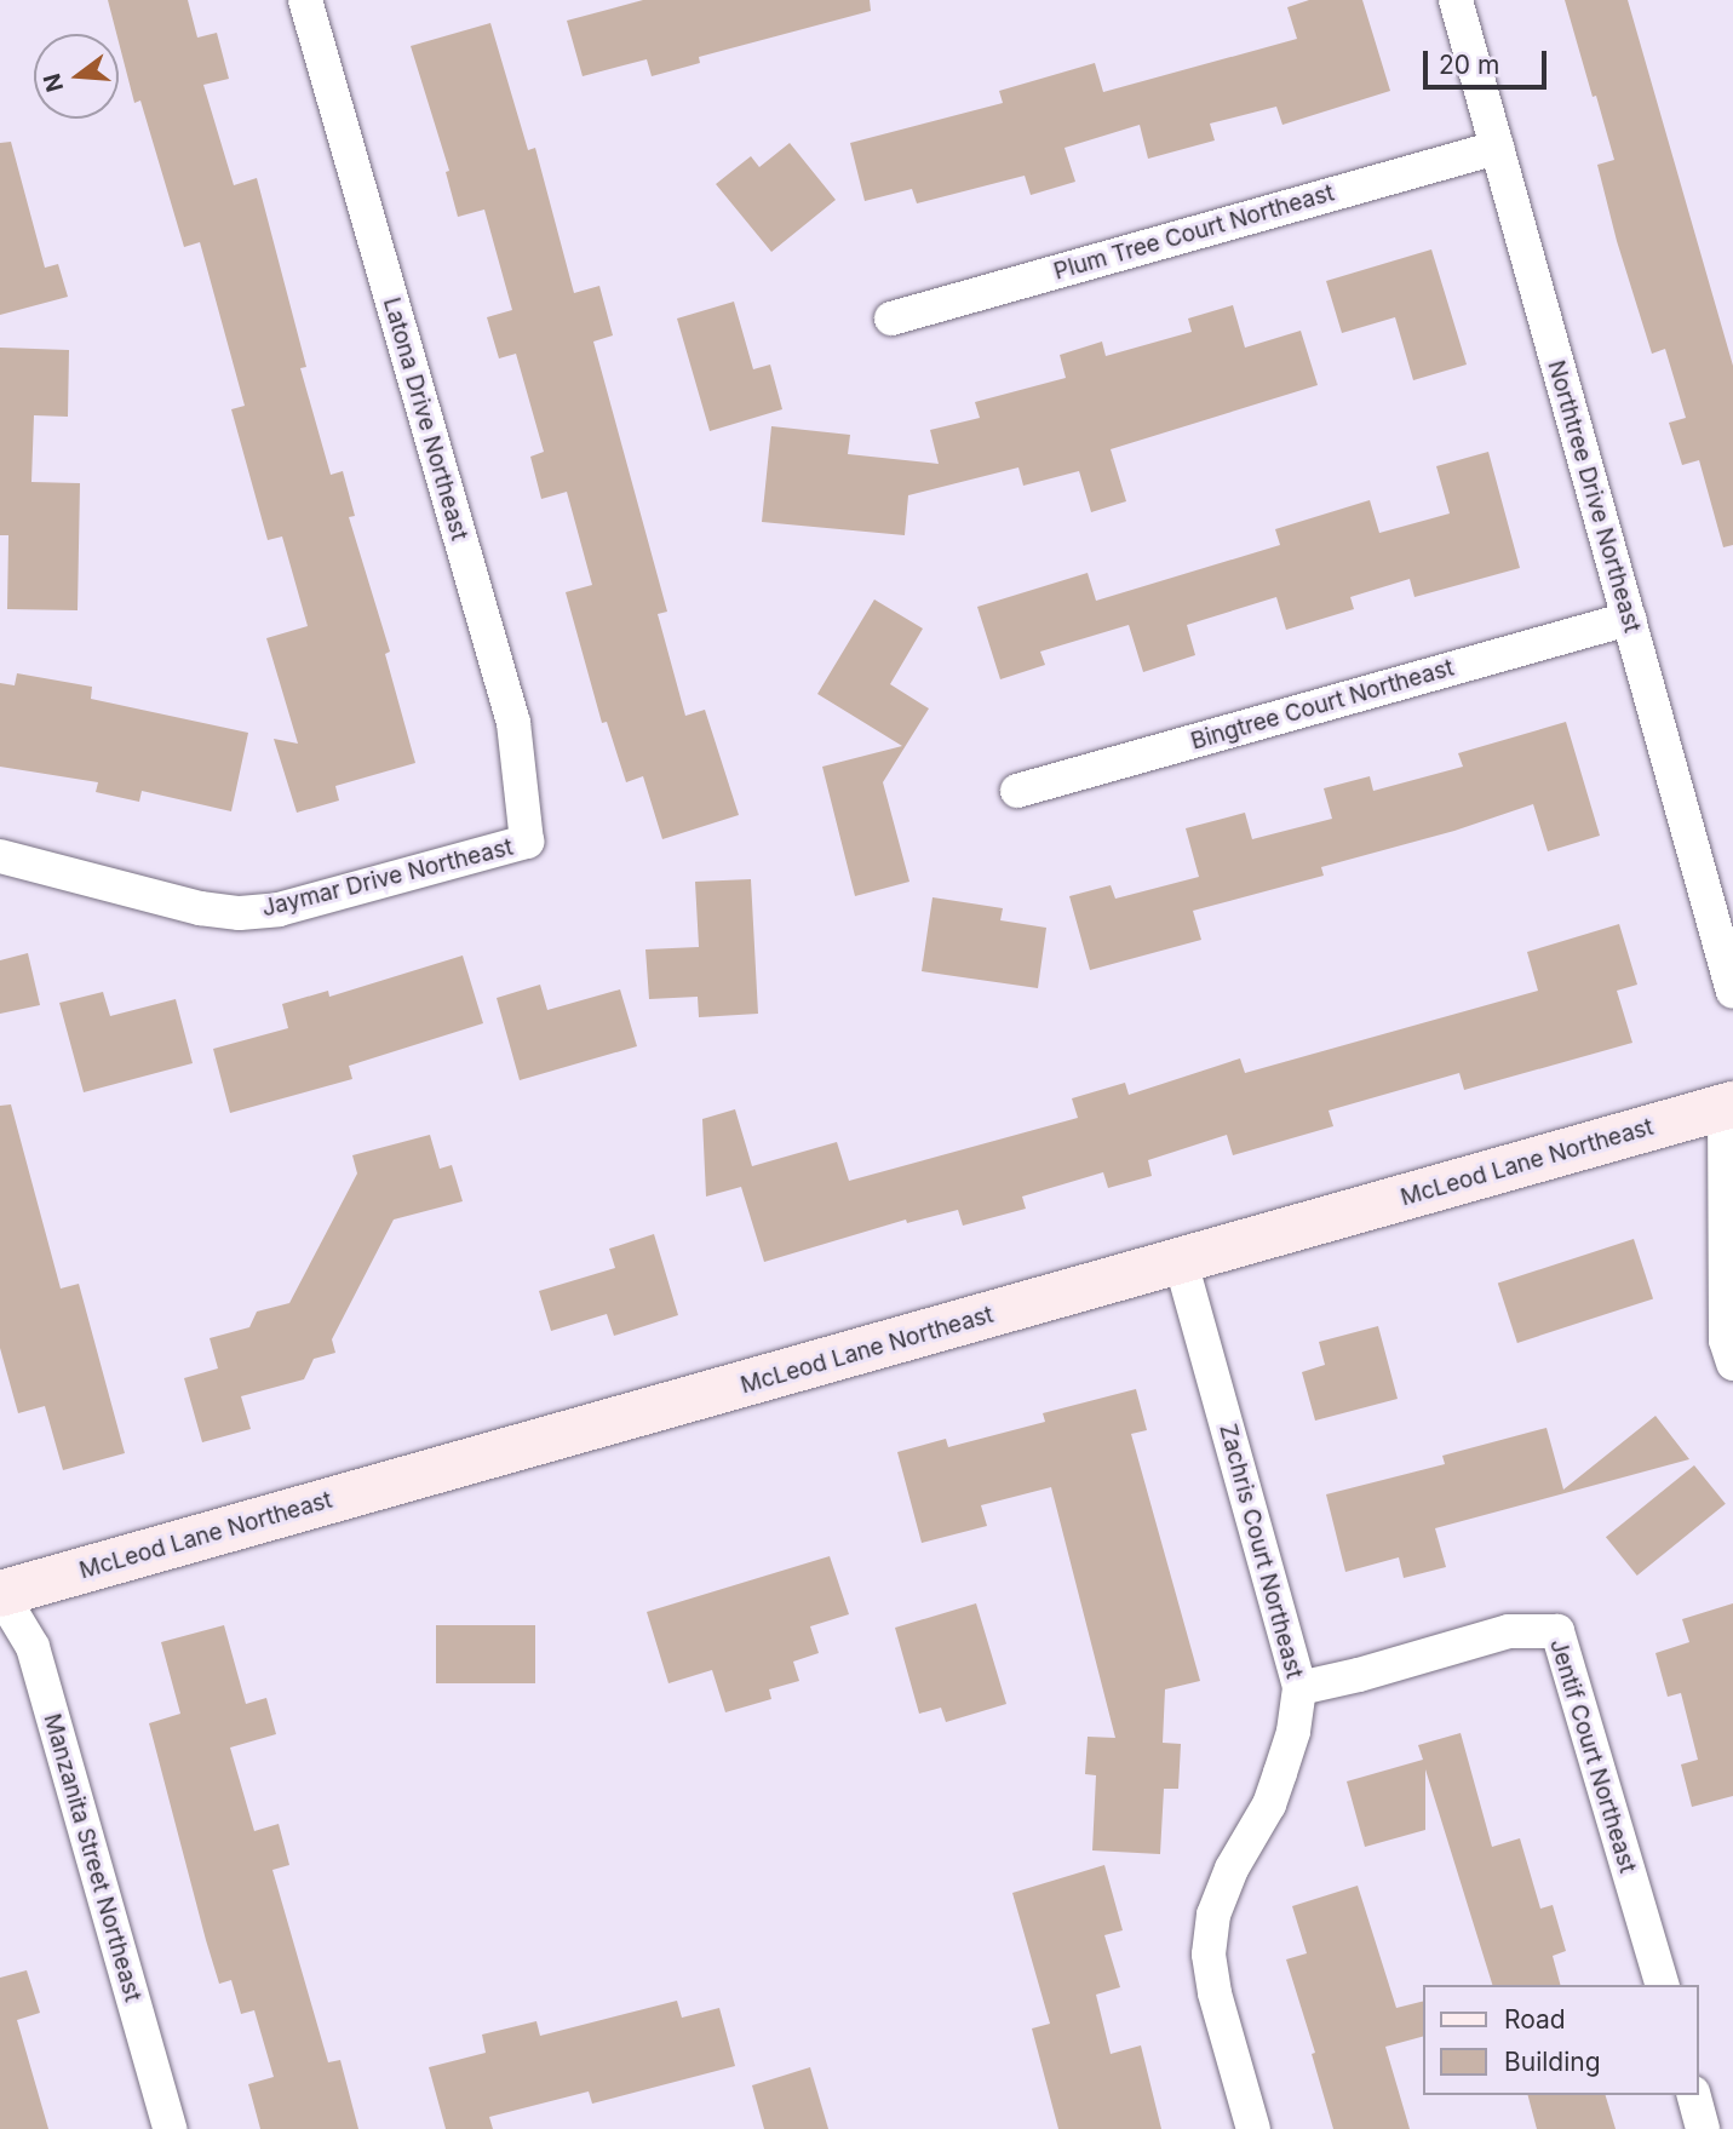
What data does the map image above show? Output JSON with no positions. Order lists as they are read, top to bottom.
{
  "streets": {
    "street": [
      "Plum Tree Court Northeast",
      "Latona Drive Northeast",
      "Northtree Drive Northeast",
      "Bingtree Court Northeast",
      "Jaymar Drive Northeast",
      "McLeod Lane Northeast",
      "Zachris Court Northeast",
      "Jentif Court Northeast",
      "Manzanita Street Northeast"
    ]
  },
  "crossings": [
    ["Plum Tree Court Northeast", "Northtree Drive Northeast"],
    ["Latona Drive Northeast", "Jaymar Drive Northeast"],
    ["Northtree Drive Northeast", "Bingtree Court Northeast"],
    ["McLeod Lane Northeast", "Zachris Court Northeast"],
    ["McLeod Lane Northeast", "Manzanita Street Northeast"],
    ["Zachris Court Northeast", "Jentif Court Northeast"]
  ],
  "legend": ["Road", "Building"],
  "scale_bar": "20 m",
  "north": "left"
}
